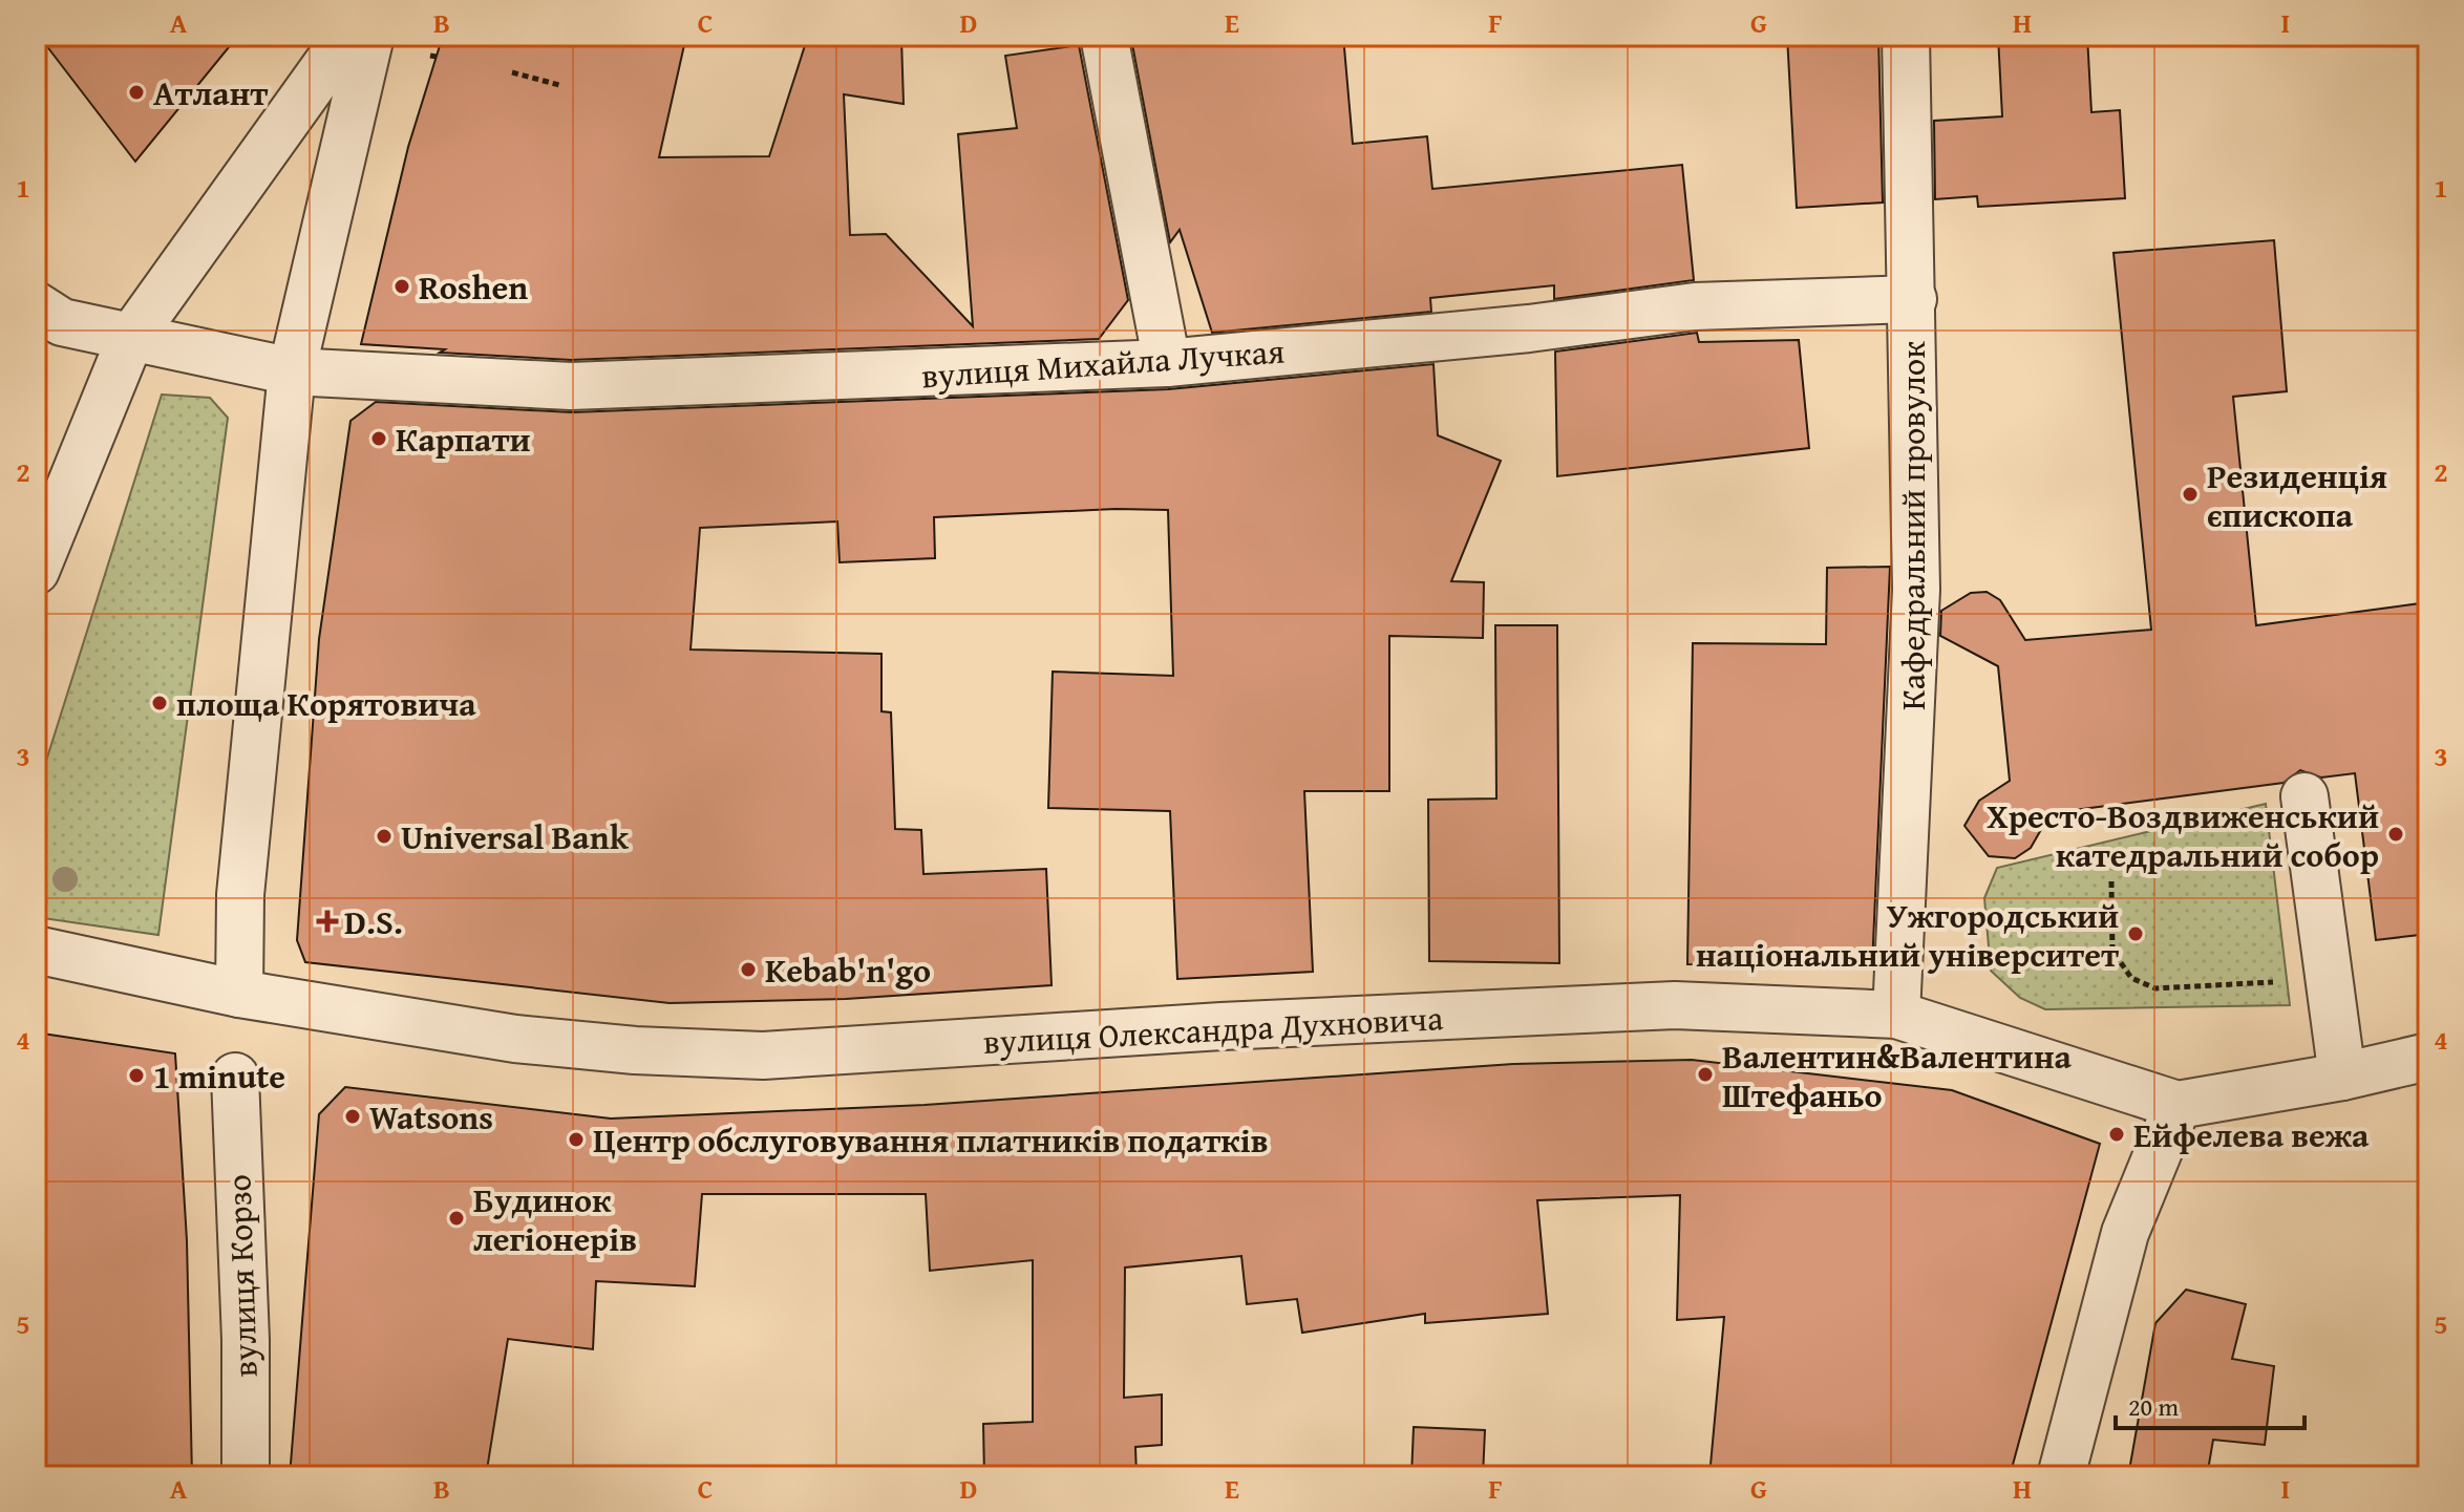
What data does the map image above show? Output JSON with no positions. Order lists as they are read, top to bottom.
{
  "streets": {
    "street": [
      "вулиця Михайла Лучкая",
      "Кафедральний провулок",
      "вулиця Олександра Духновича",
      "вулиця Корзо"
    ]
  },
  "crossings": [
    ["вулиця Михайла Лучкая", "Кафедральний провулок"],
    ["Кафедральний провулок", "вулиця Олександра Духновича"]
  ],
  "places": {
    "other": [
      "Атлант",
      "Roshen",
      "Карпати",
      "Резиденція єпископа",
      "площа Корятовича",
      "Хресто-Воздвиженський катедральний собор",
      "Universal Bank",
      "Ужгородський національний університет",
      "Kebab'n'go",
      "Валентин&Валентина Штефаньо",
      "1 minute",
      "Watsons",
      "Ейфелева вежа",
      "Центр обслуговування платників податків",
      "Будинок легіонерів"
    ],
    "health": ["D.S."]
  },
  "scale_bar": "20 m",
  "grid": {
    "columns": [
      "A",
      "B",
      "C",
      "D",
      "E",
      "F",
      "G",
      "H",
      "I"
    ],
    "rows": [
      "1",
      "2",
      "3",
      "4",
      "5"
    ]
  }
}
